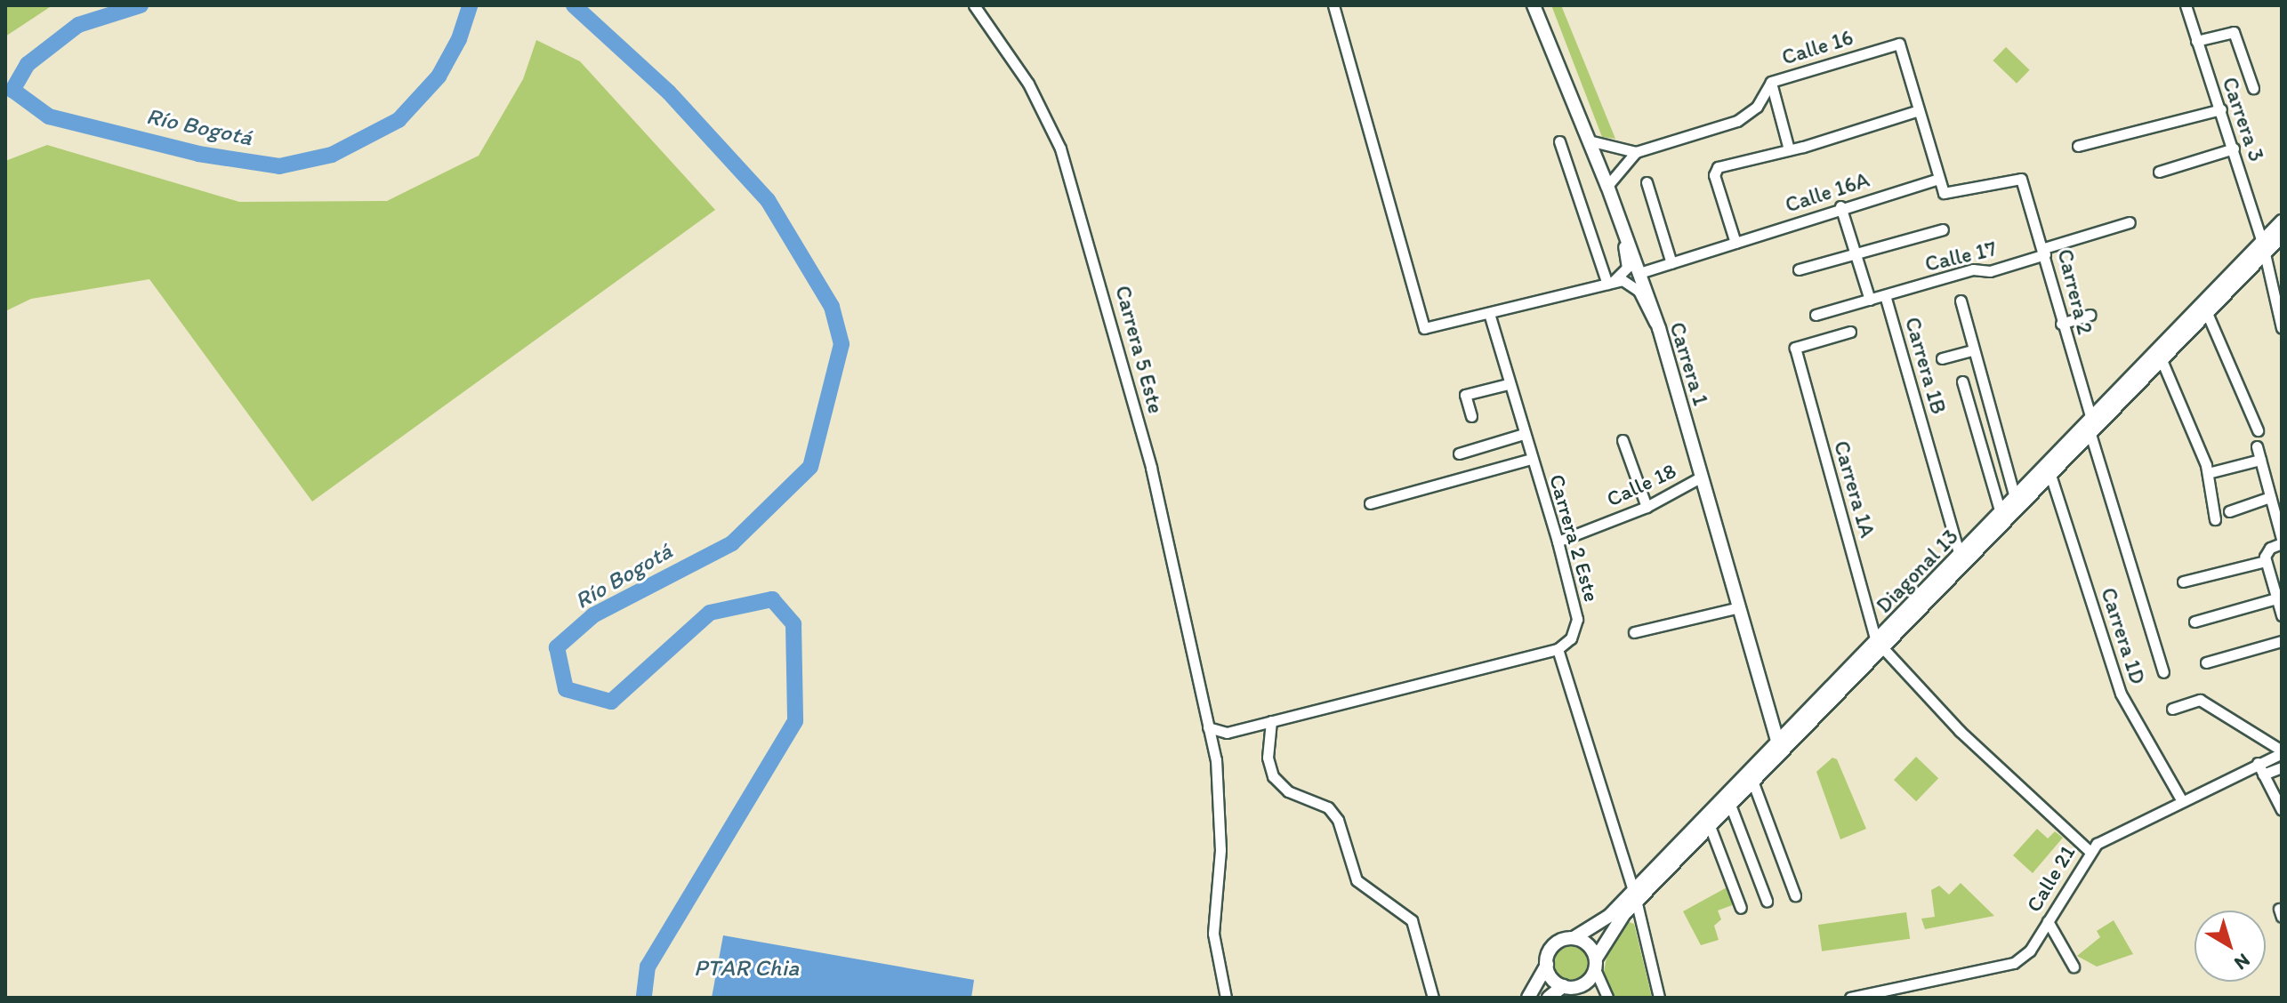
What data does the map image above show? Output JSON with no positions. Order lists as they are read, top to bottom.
{
  "streets": {
    "main road": ["Carrera 1", "Diagonal 13"],
    "street": [
      "Calle 16",
      "Carrera 3",
      "Calle 16A",
      "Calle 17",
      "Carrera 2",
      "Carrera 5 Este",
      "Carrera 1B",
      "Calle 18",
      "Carrera 1A",
      "Carrera 2 Este",
      "Carrera 1D",
      "Calle 21"
    ]
  },
  "crossings": [
    ["Carrera 3", "Diagonal 13"],
    ["Calle 16A", "Carrera 2"],
    ["Calle 16A", "Carrera 1"],
    ["Calle 17", "Carrera 2"],
    ["Calle 17", "Carrera 1B"],
    ["Carrera 2", "Diagonal 13"],
    ["Carrera 1", "Calle 18"],
    ["Carrera 1", "Diagonal 13"],
    ["Carrera 1B", "Diagonal 13"],
    ["Calle 18", "Carrera 2 Este"],
    ["Carrera 1A", "Diagonal 13"],
    ["Carrera 1A", "Calle 21"],
    ["Diagonal 13", "Carrera 1D"],
    ["Carrera 1D", "Calle 21"]
  ],
  "water": ["Río Bogotá", "PTAR Chia"],
  "north": "bottom right"
}
